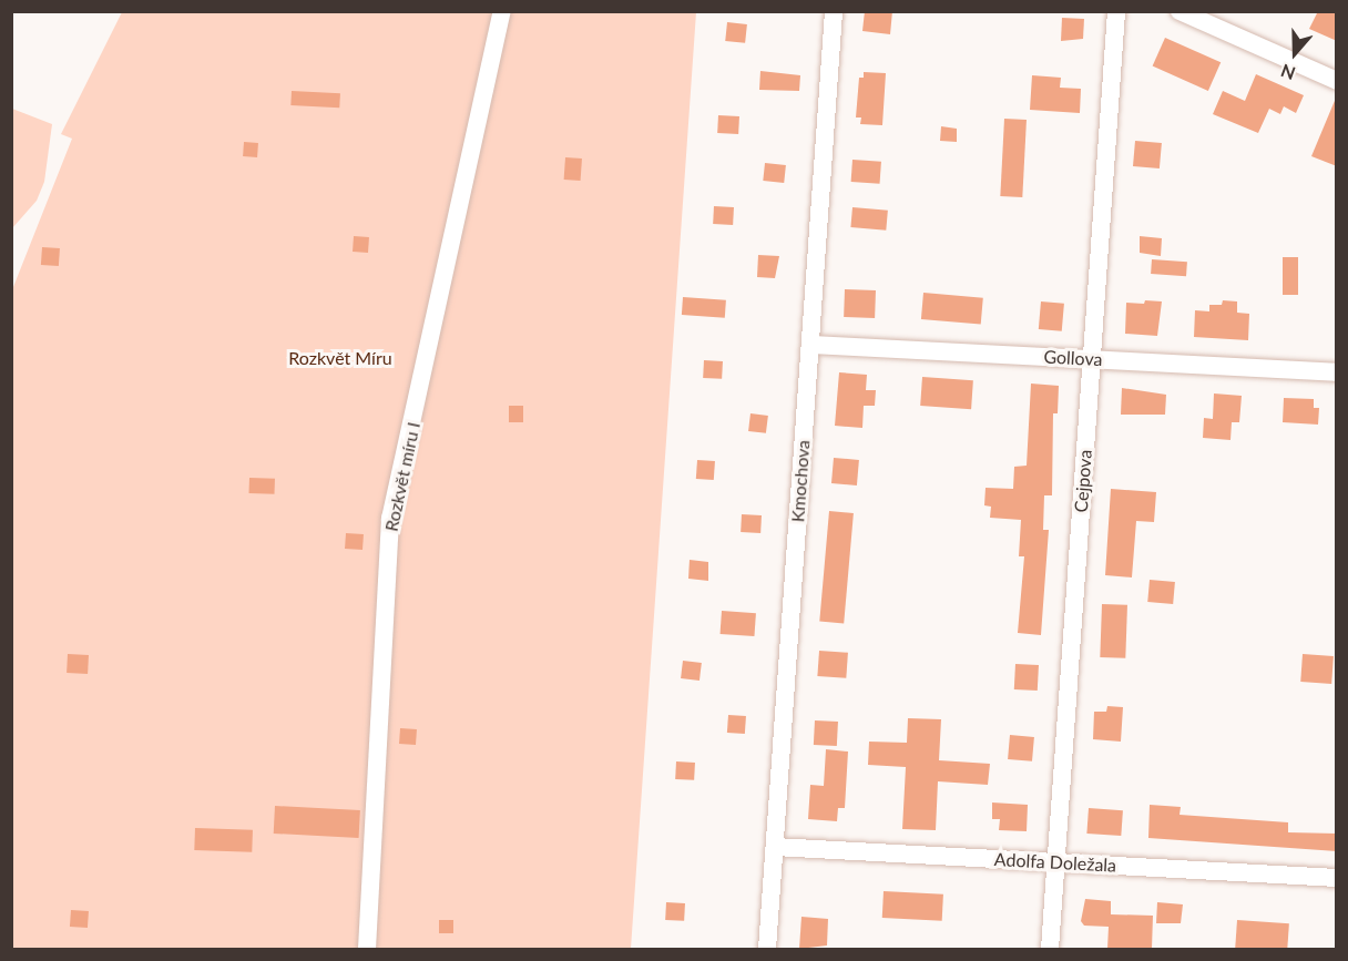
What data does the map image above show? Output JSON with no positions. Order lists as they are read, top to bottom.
{
  "streets": {
    "street": [
      "Gollova",
      "Rozkvět míru I",
      "Kmochova",
      "Cejpova",
      "Adolfa Doležala"
    ]
  },
  "crossings": [
    ["Gollova", "Kmochova"],
    ["Gollova", "Cejpova"],
    ["Kmochova", "Adolfa Doležala"],
    ["Cejpova", "Adolfa Doležala"]
  ],
  "parks": ["Rozkvět Míru"],
  "north": "bottom"
}
